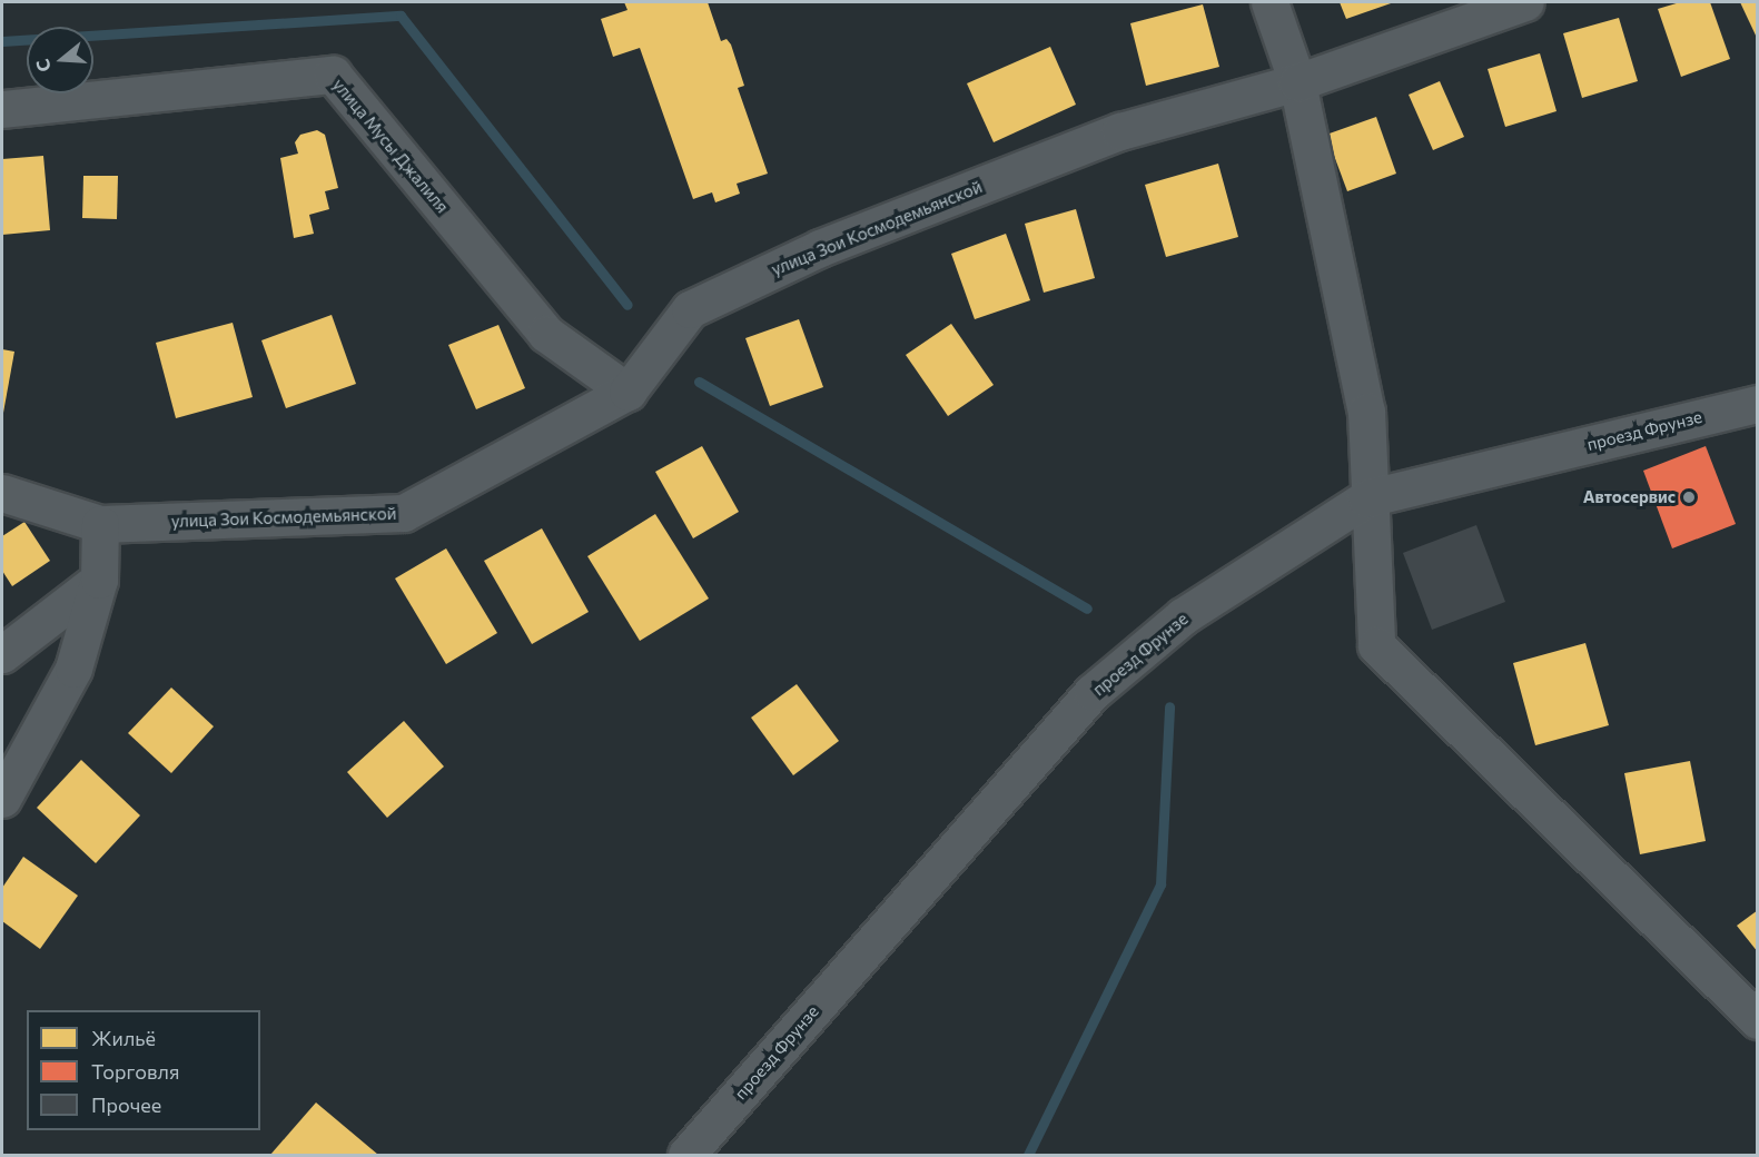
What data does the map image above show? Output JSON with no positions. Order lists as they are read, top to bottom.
{
  "streets": {
    "street": ["улица Мусы Джалиля", "улица Зои Космодемьянской", "проезд Фрунзе"]
  },
  "crossings": [
    ["улица Мусы Джалиля", "улица Зои Космодемьянской"]
  ],
  "places": ["Автосервис"],
  "legend": ["Жильё", "Торговля", "Прочее"],
  "north": "left"
}
